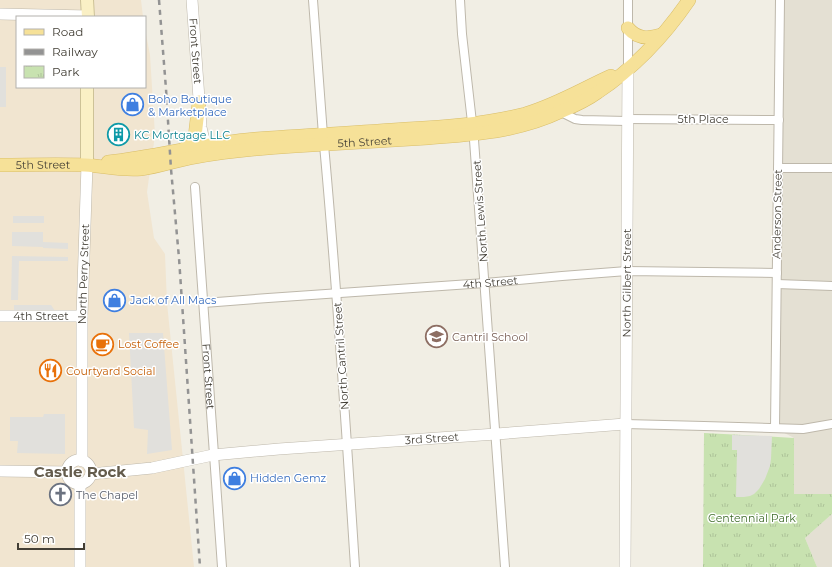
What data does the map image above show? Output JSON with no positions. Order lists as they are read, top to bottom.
{
  "streets": {
    "main road": ["5th Street", "North Perry Street"],
    "street": [
      "Front Street",
      "5th Place",
      "North Lewis Street",
      "Anderson Street",
      "4th Street",
      "North Gilbert Street",
      "North Cantril Street",
      "3rd Street"
    ]
  },
  "crossings": [
    ["Front Street", "5th Street"],
    ["Front Street", "4th Street"],
    ["Front Street", "3rd Street"],
    ["5th Place", "5th Street"],
    ["5th Place", "Anderson Street"],
    ["5th Place", "North Gilbert Street"],
    ["5th Street", "North Lewis Street"],
    ["5th Street", "North Perry Street"],
    ["5th Street", "North Gilbert Street"],
    ["5th Street", "North Cantril Street"],
    ["North Lewis Street", "4th Street"],
    ["North Lewis Street", "3rd Street"],
    ["Anderson Street", "4th Street"],
    ["Anderson Street", "3rd Street"],
    ["North Perry Street", "4th Street"],
    ["North Perry Street", "3rd Street"],
    ["4th Street", "North Gilbert Street"],
    ["4th Street", "North Cantril Street"],
    ["North Gilbert Street", "3rd Street"],
    ["North Cantril Street", "3rd Street"]
  ],
  "districts": ["Castle Rock"],
  "parks": ["Centennial Park"],
  "places": {
    "shop": ["Boho Boutique & Marketplace", "Jack of All Macs", "Hidden Gemz"],
    "building": ["KC Mortgage LLC"],
    "school or university": ["Cantril School"],
    "cafe": ["Lost Coffee"],
    "restaurant": ["Courtyard Social"],
    "church": ["The Chapel"]
  },
  "legend": ["Road", "Railway", "Park"],
  "scale_bar": "50 m"
}
